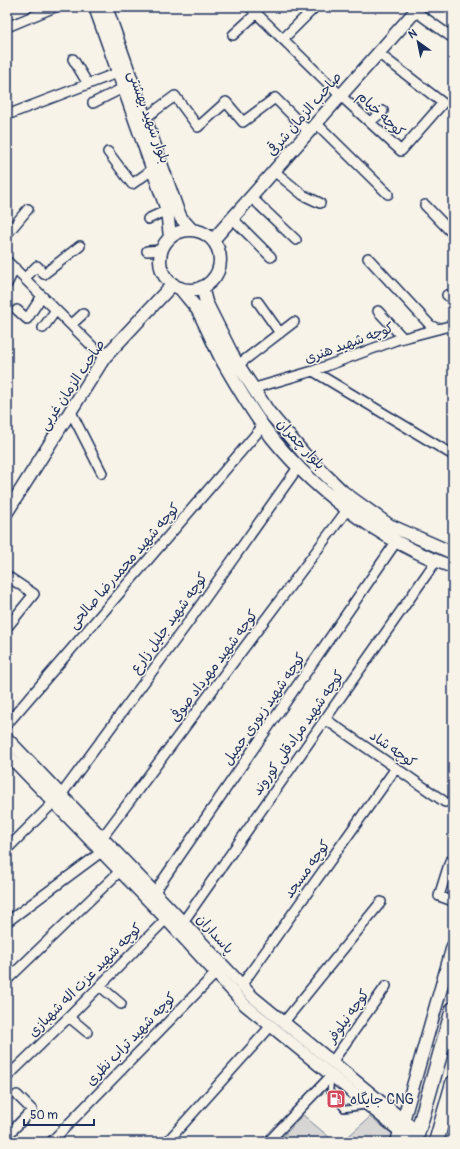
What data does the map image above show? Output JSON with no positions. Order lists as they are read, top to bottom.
{
  "streets": {
    "main road": [
      "صاحب الزمان شرقی",
      "بلوار شهید بهشتی",
      "صاحب الزمان غربی",
      "بلوار چمران"
    ],
    "street": [
      "کوچه خیام",
      "کوچه شهید هنری",
      "کوچه شهید محمدرضا صالحی",
      "کوچه شهید جلیل زارع",
      "کوچه شهید مهرداد صوفی",
      "کوچه شهید زیوری جمیل",
      "کوچه شهید مرادقلی کوروند",
      "کوچه شاد",
      "کوچه مسجد",
      "پاسداران",
      "کوچه شهید عزت اله شهبازی",
      "کوچه نیلوفر",
      "کوچه شهید تراب نظری"
    ]
  },
  "crossings": [
    ["صاحب الزمان شرقی", "کوچه خیام"],
    ["صاحب الزمان شرقی", "بلوار شهید بهشتی"],
    ["صاحب الزمان شرقی", "صاحب الزمان غربی"],
    ["صاحب الزمان شرقی", "بلوار چمران"],
    ["بلوار شهید بهشتی", "صاحب الزمان غربی"],
    ["بلوار شهید بهشتی", "بلوار چمران"],
    ["کوچه شهید هنری", "بلوار چمران"],
    ["صاحب الزمان غربی", "بلوار چمران"],
    ["بلوار چمران", "کوچه شهید محمدرضا صالحی"],
    ["بلوار چمران", "کوچه شهید جلیل زارع"],
    ["بلوار چمران", "کوچه شهید مهرداد صوفی"],
    ["بلوار چمران", "کوچه شهید زیوری جمیل"],
    ["بلوار چمران", "کوچه شهید مرادقلی کوروند"],
    ["کوچه شهید جلیل زارع", "پاسداران"],
    ["کوچه شهید مهرداد صوفی", "پاسداران"],
    ["کوچه شهید زیوری جمیل", "پاسداران"],
    ["کوچه شهید مرادقلی کوروند", "کوچه شاد"],
    ["کوچه شهید مرادقلی کوروند", "پاسداران"],
    ["کوچه شاد", "کوچه مسجد"],
    ["کوچه مسجد", "پاسداران"],
    ["پاسداران", "کوچه شهید عزت اله شهبازی"],
    ["پاسداران", "کوچه نیلوفر"],
    ["پاسداران", "کوچه شهید تراب نظری"]
  ],
  "places": {
    "fuel station": ["جایگاه CNG"]
  },
  "scale_bar": "50 m",
  "north": "top left"
}
